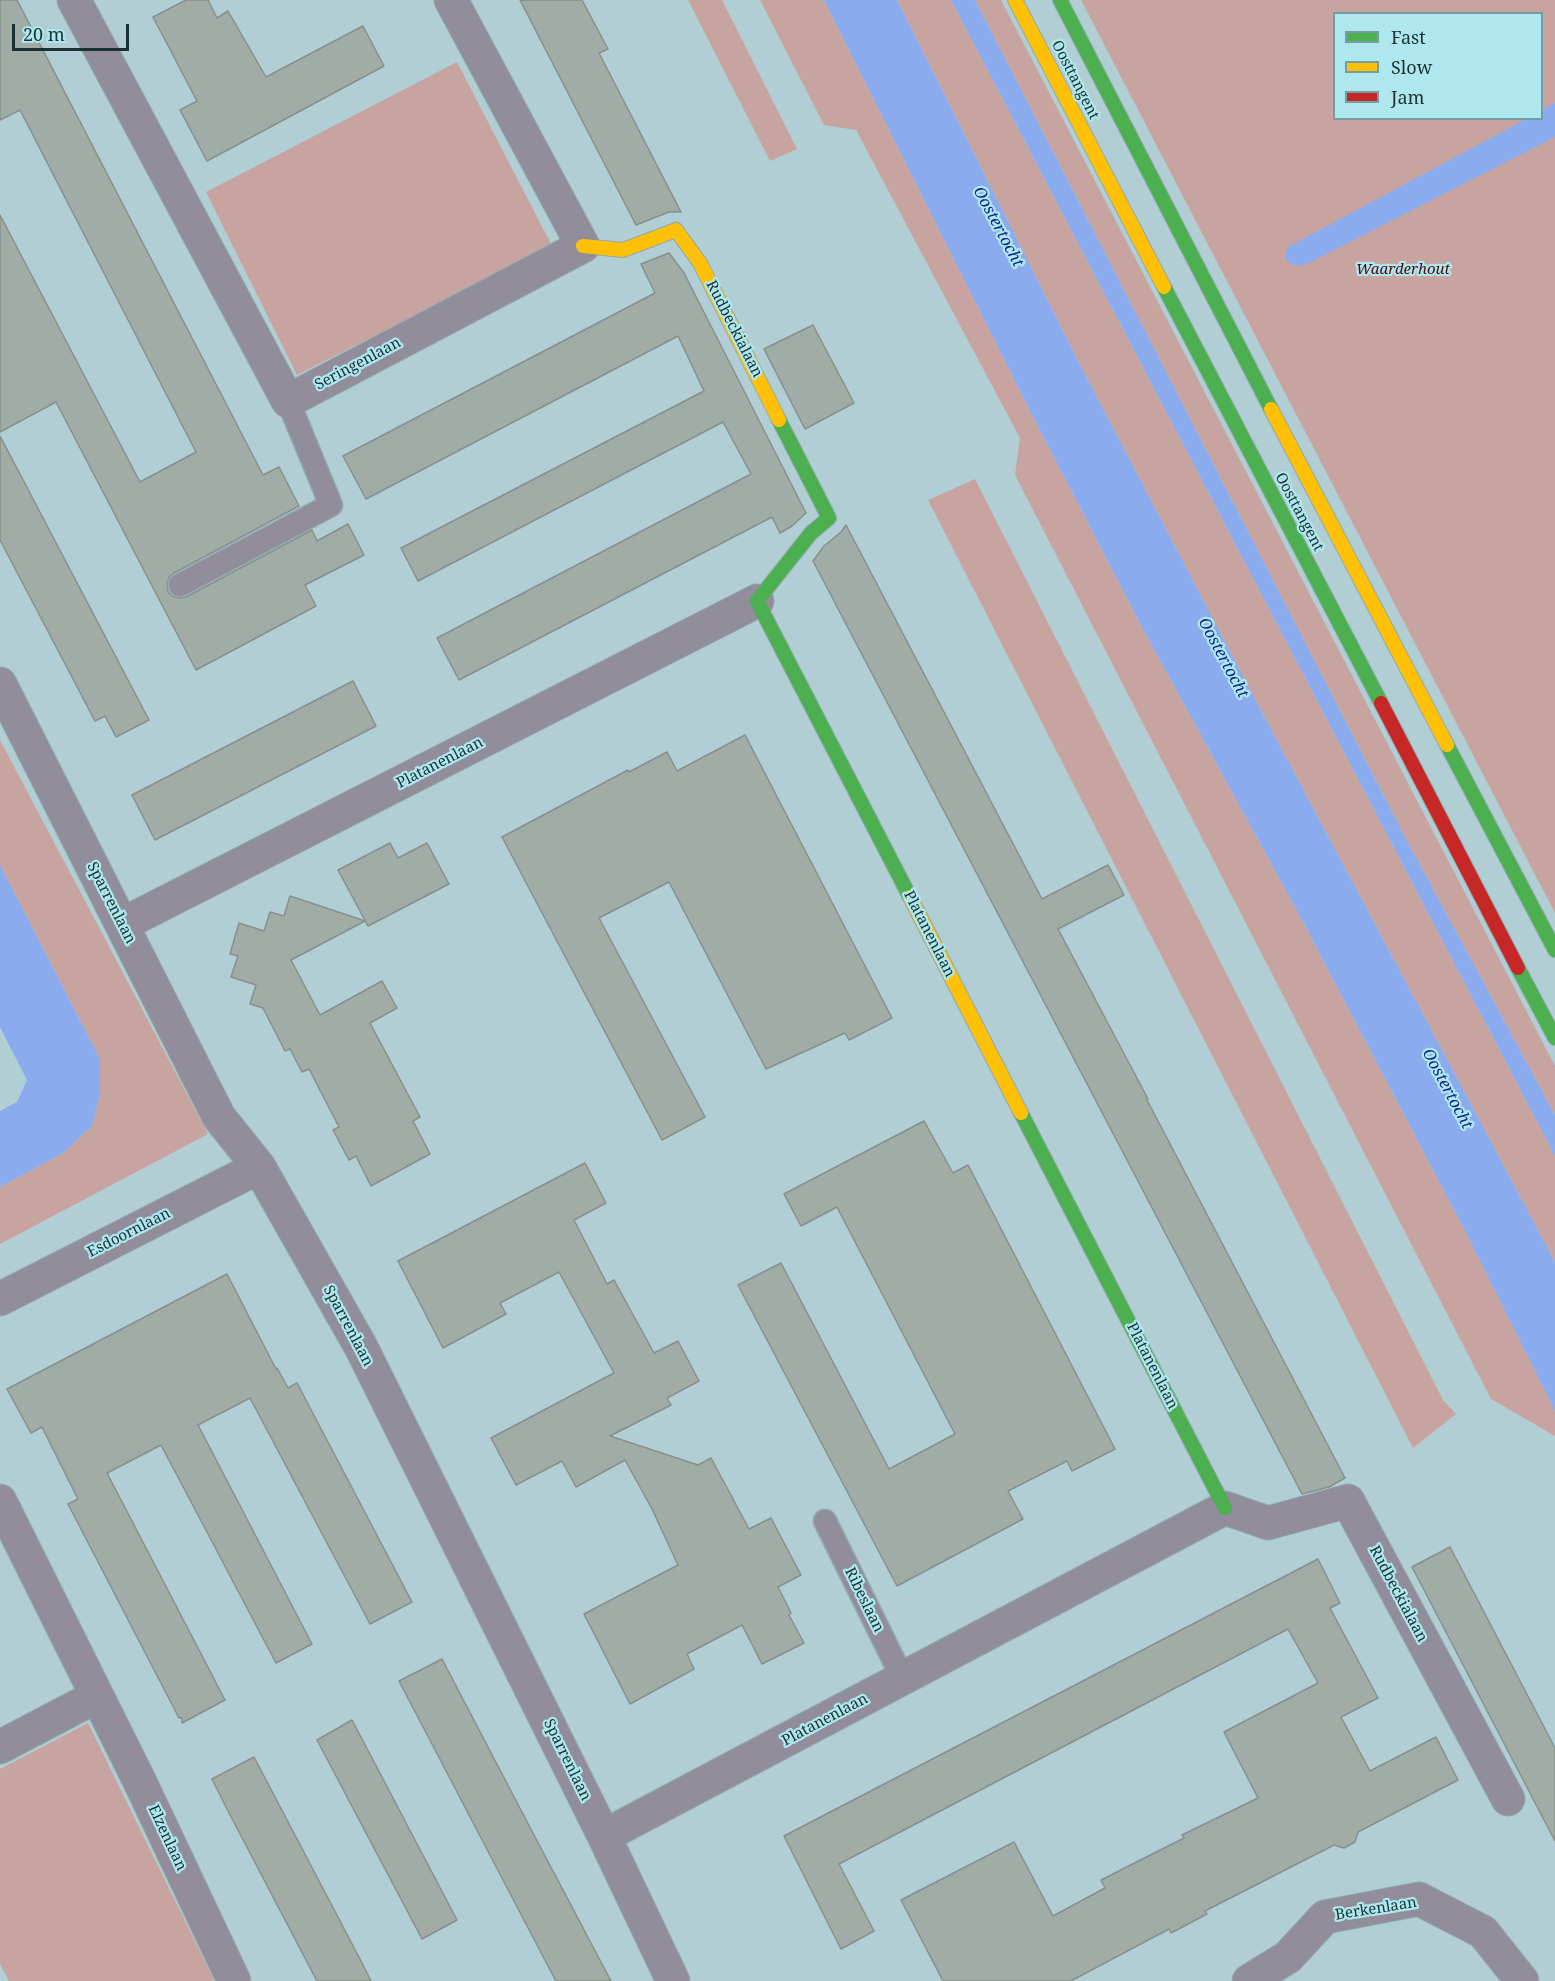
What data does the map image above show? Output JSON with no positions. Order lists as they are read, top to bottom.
{
  "streets": {
    "main road": ["Oosttangent", "Rudbeckialaan", "Platanenlaan"],
    "street": [
      "Seringenlaan",
      "Sparrenlaan",
      "Esdoornlaan",
      "Elzenlaan",
      "Berkenlaan"
    ],
    "lane": ["Ribeslaan"]
  },
  "crossings": [
    ["Rudbeckialaan", "Seringenlaan"],
    ["Rudbeckialaan", "Platanenlaan"],
    ["Platanenlaan", "Sparrenlaan"],
    ["Platanenlaan", "Ribeslaan"],
    ["Sparrenlaan", "Esdoornlaan"]
  ],
  "water": ["Oostertocht"],
  "parks": ["Waarderhout"],
  "legend": ["Fast", "Slow", "Jam"],
  "scale_bar": "20 m"
}
